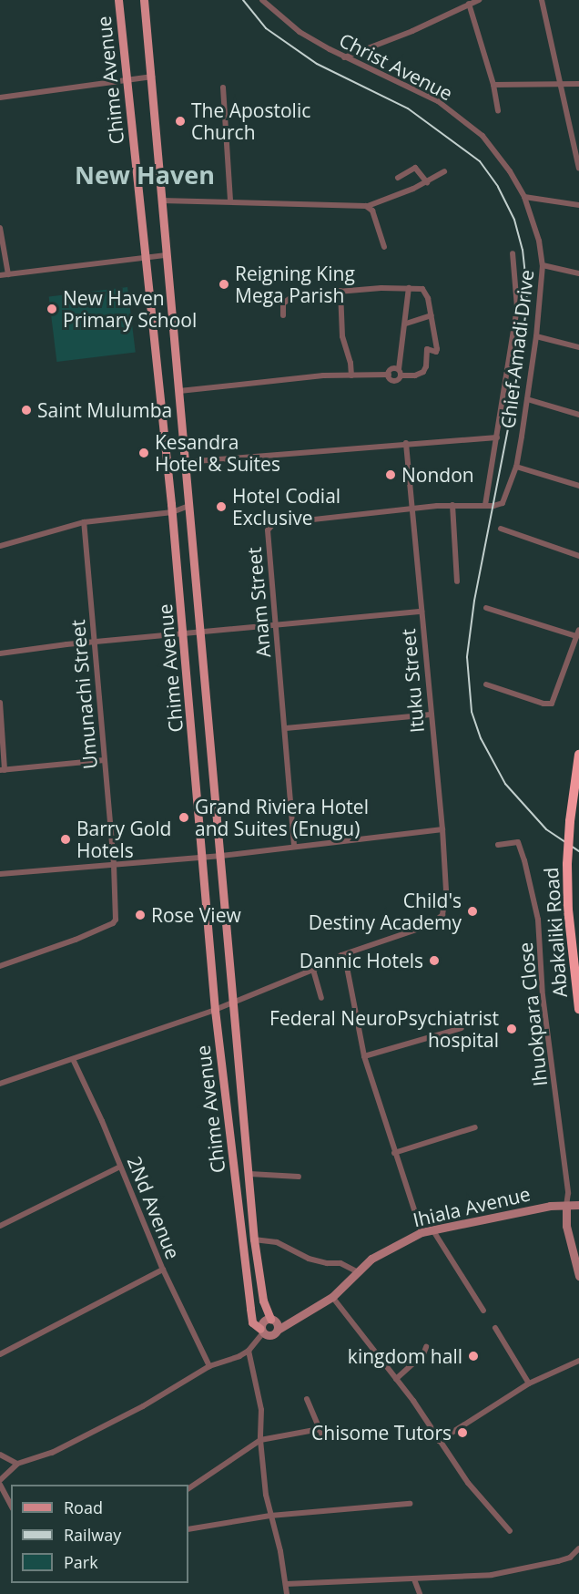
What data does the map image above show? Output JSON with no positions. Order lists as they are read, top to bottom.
{
  "streets": {
    "highway": ["Abakaliki Road"],
    "main road": ["Chime Avenue", "Ihiala Avenue"],
    "street": [
      "Christ Avenue",
      "Chief Amadi Drive",
      "Anam Street",
      "Ituku Street",
      "Umunachi Street",
      "Ihuokpara Close",
      "2Nd Avenue"
    ]
  },
  "crossings": [
    ["Christ Avenue", "Chief Amadi Drive"],
    ["Chime Avenue", "Ihiala Avenue"],
    ["Chief Amadi Drive", "Anam Street"],
    ["Anam Street", "Ituku Street"],
    ["Ihuokpara Close", "Ihiala Avenue"]
  ],
  "districts": ["New Haven"],
  "places": [
    "The Apostolic Church",
    "Reigning King Mega Parish",
    "New Haven Primary School",
    "Saint Mulumba",
    "Kesandra Hotel & Suites",
    "Nondon",
    "Hotel Codial Exclusive",
    "Grand Riviera Hotel and Suites (Enugu)",
    "Barry Gold Hotels",
    "Child's Destiny Academy",
    "Rose View",
    "Dannic Hotels",
    "Federal NeuroPsychiatrist hospital",
    "kingdom hall",
    "Chisome Tutors"
  ],
  "legend": ["Road", "Railway", "Park"]
}
